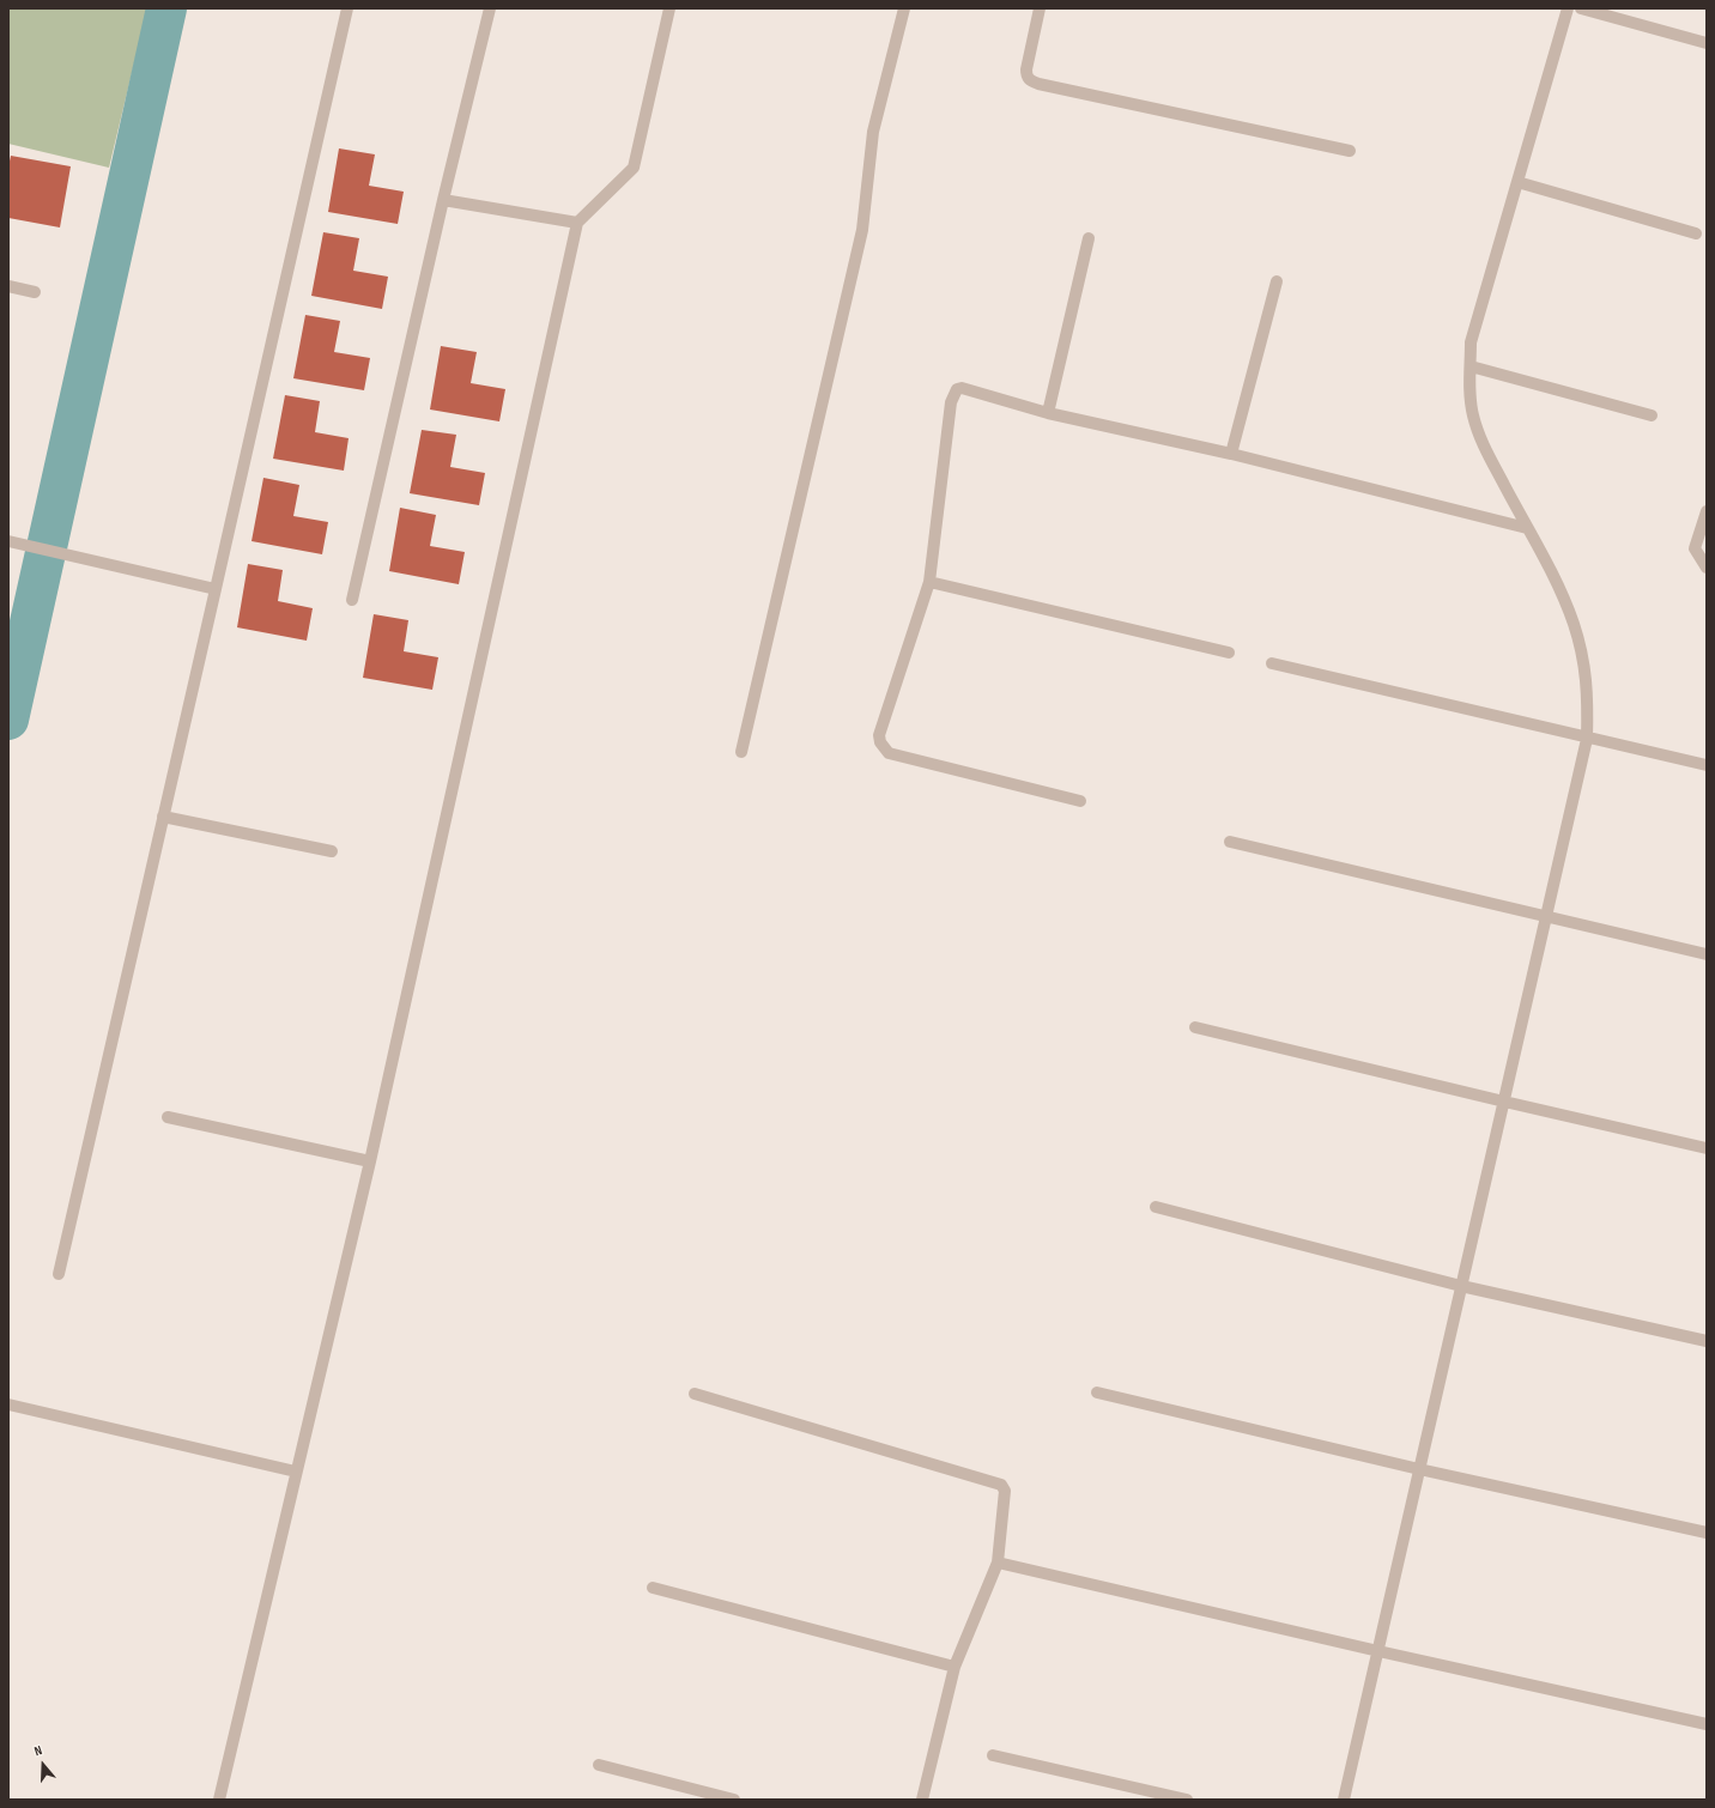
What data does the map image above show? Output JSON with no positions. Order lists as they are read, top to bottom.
{
  "north": "top"
}
